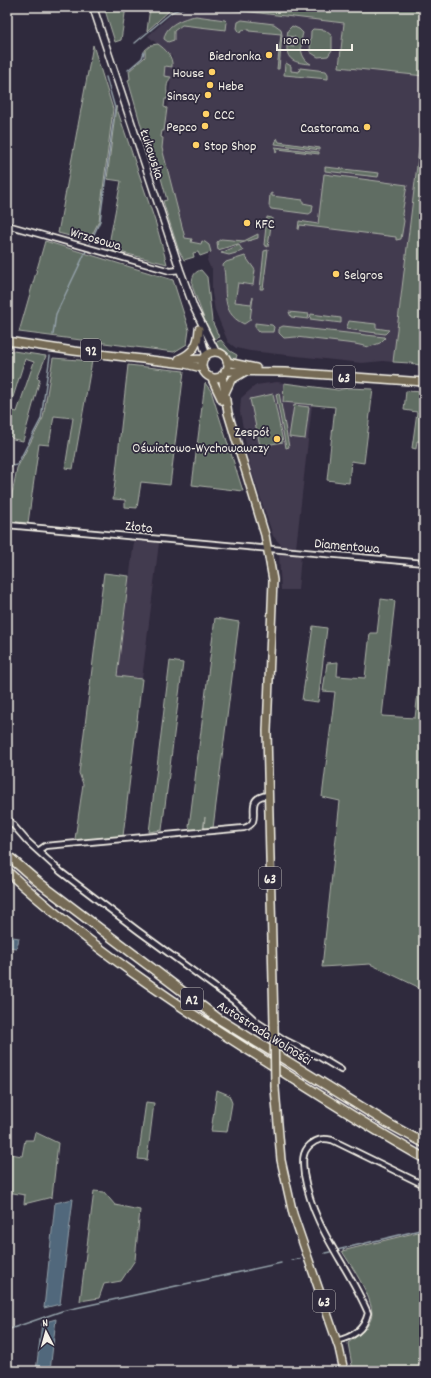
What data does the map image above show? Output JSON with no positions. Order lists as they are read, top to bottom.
{
  "streets": {
    "highway": ["A2", "Autostrada Wolności"],
    "main road": ["Łukowska", "92", "63"],
    "street": ["Wrzosowa", "Złota", "Diamentowa"]
  },
  "crossings": [
    ["Łukowska", "Wrzosowa"],
    ["Łukowska", "92"],
    ["Łukowska", "63"],
    ["92", "63"],
    ["63", "Złota"],
    ["63", "Diamentowa"],
    ["Złota", "Diamentowa"]
  ],
  "places": [
    "Biedronka",
    "House",
    "Hebe",
    "Sinsay",
    "CCC",
    "Pepco",
    "Castorama",
    "Stop Shop",
    "KFC",
    "Selgros",
    "Zespół Oświatowo-Wychowawczy"
  ],
  "scale_bar": "100 m",
  "north": "top"
}
